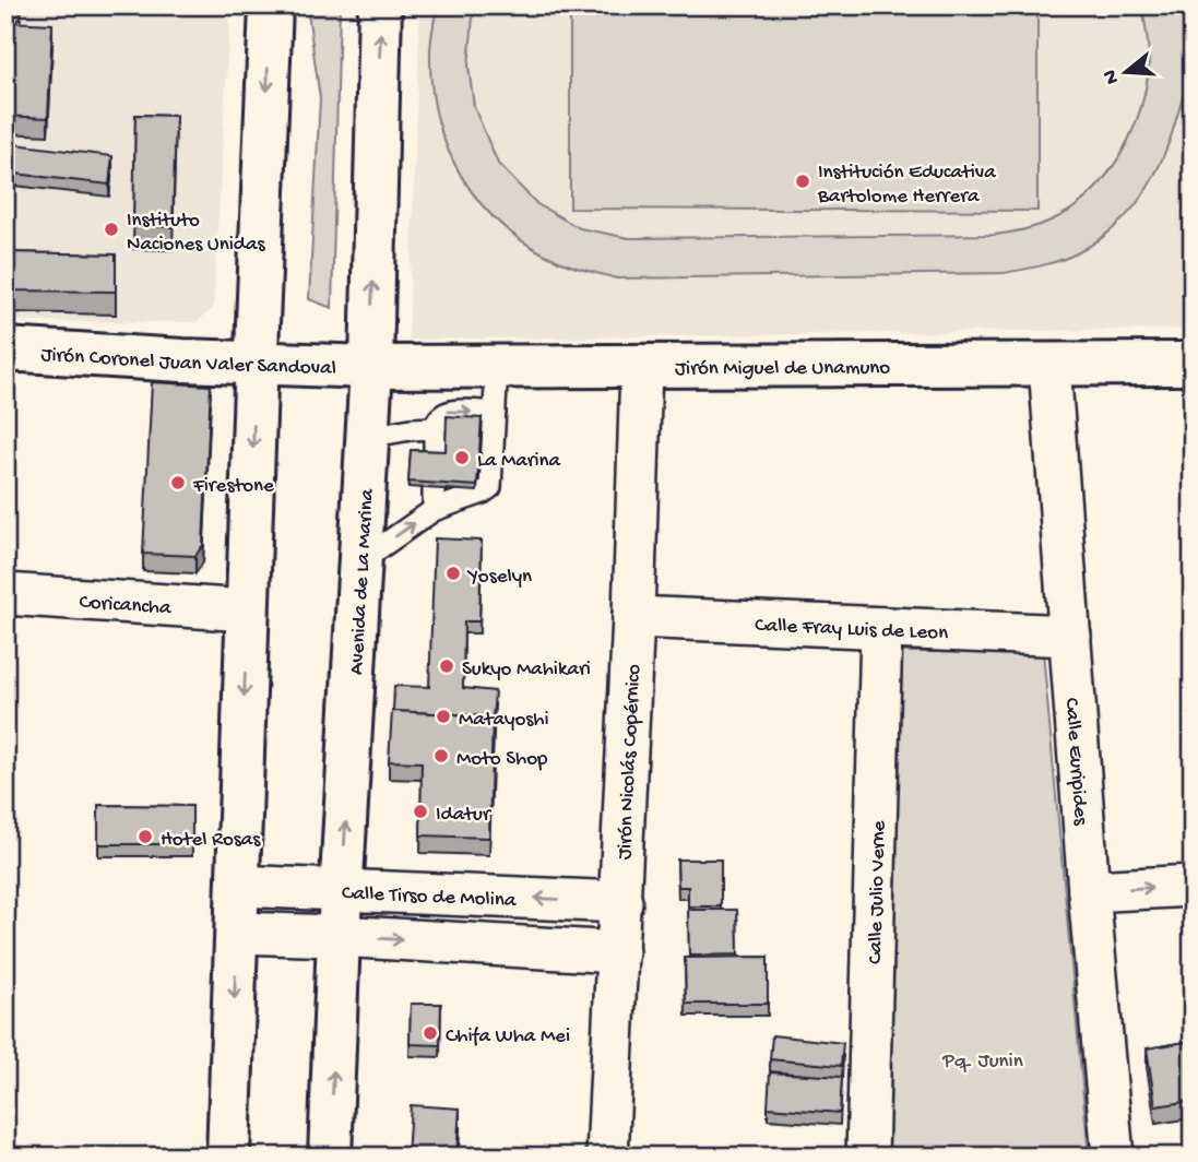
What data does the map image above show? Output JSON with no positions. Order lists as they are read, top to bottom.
{
  "streets": {
    "main road": ["Jirón Coronel Juan Valer Sandoval", "Jirón Miguel de Unamuno", "Avenida de La Marina"],
    "street": [
      "Coricancha",
      "Calle Fray Luis de Leon",
      "Jirón Nicolás Copérnico",
      "Calle Euripides",
      "Calle Julio Verne",
      "Calle Tirso de Molina"
    ]
  },
  "crossings": [
    ["Jirón Coronel Juan Valer Sandoval", "Jirón Miguel de Unamuno"],
    ["Jirón Coronel Juan Valer Sandoval", "Avenida de La Marina"],
    ["Jirón Miguel de Unamuno", "Avenida de La Marina"],
    ["Jirón Miguel de Unamuno", "Jirón Nicolás Copérnico"],
    ["Jirón Miguel de Unamuno", "Calle Euripides"],
    ["Avenida de La Marina", "Calle Tirso de Molina"],
    ["Calle Fray Luis de Leon", "Jirón Nicolás Copérnico"],
    ["Calle Fray Luis de Leon", "Calle Euripides"],
    ["Calle Fray Luis de Leon", "Calle Julio Verne"],
    ["Jirón Nicolás Copérnico", "Calle Tirso de Molina"]
  ],
  "parks": ["Pq. Junin"],
  "places": [
    "Institución Educativa Bartolome Herrera",
    "Instituto Naciones Unidas",
    "La Marina",
    "Firestone",
    "Yoselyn",
    "Sukyo Mahikari",
    "Matayoshi",
    "Moto Shop",
    "Idatur",
    "Hotel Rosas",
    "Chifa Wha Mei"
  ],
  "north": "left"
}
